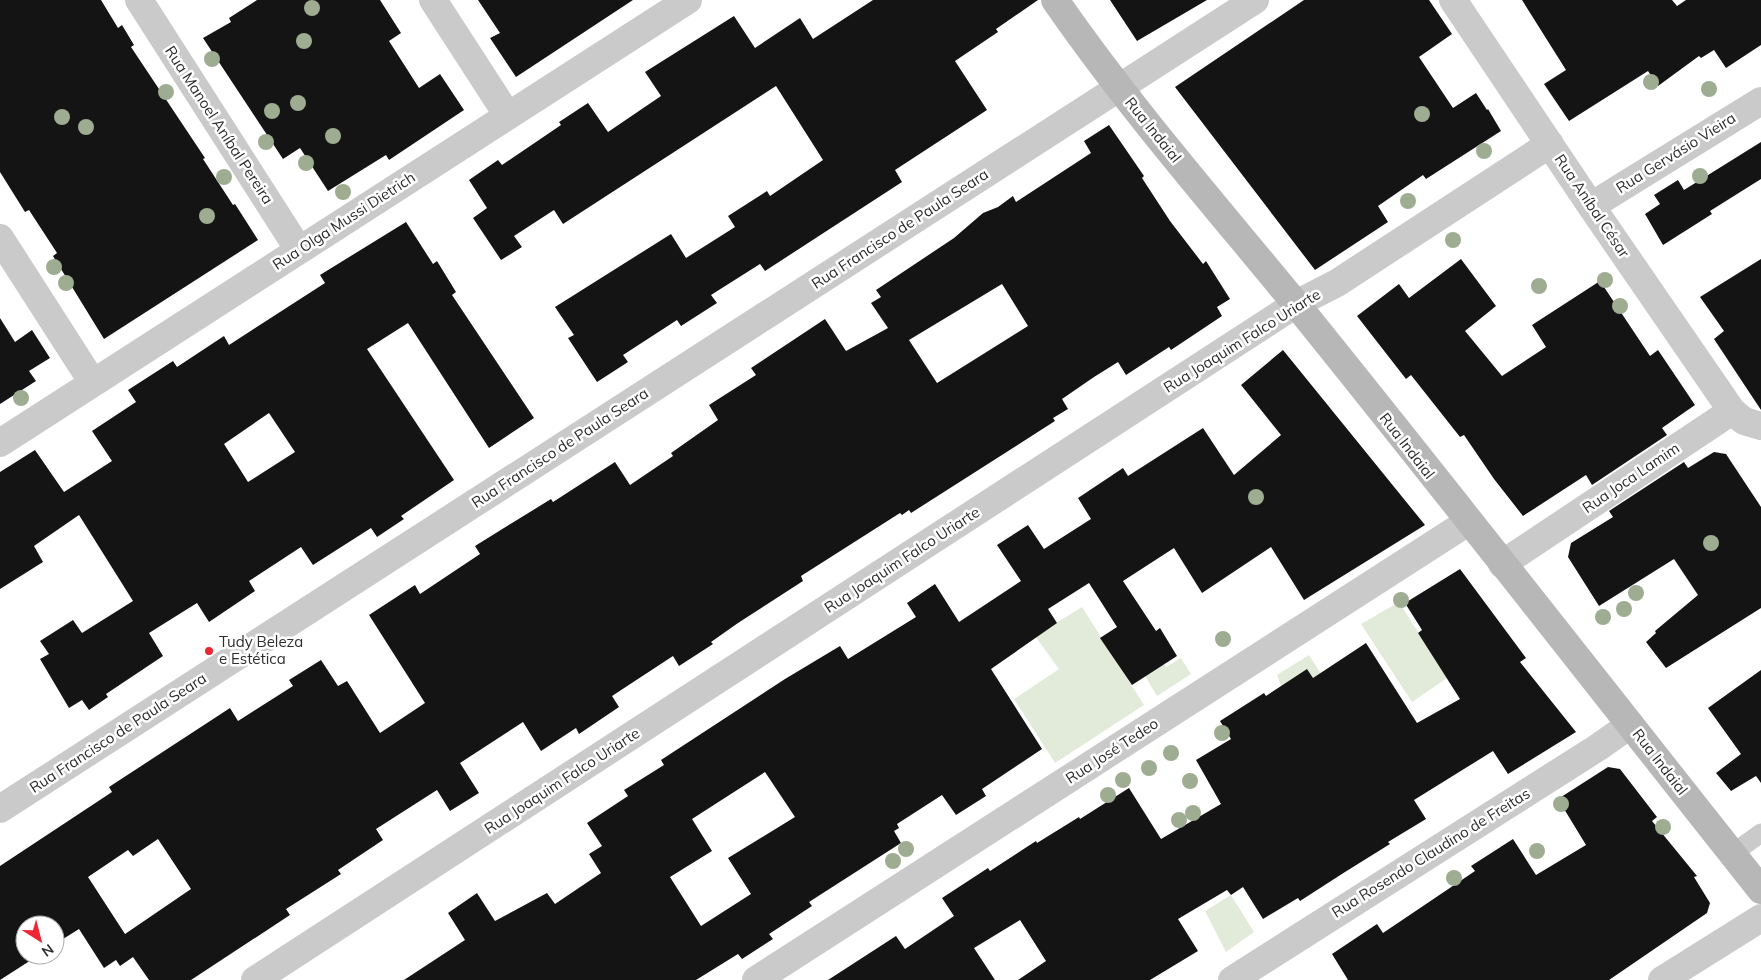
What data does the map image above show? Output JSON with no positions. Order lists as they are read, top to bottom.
{
  "streets": {
    "main road": ["Rua Indaial"],
    "street": [
      "Rua Manoel Aníbal Pereira",
      "Rua Gervásio Vieira",
      "Rua Aníbal César",
      "Rua Olga Mussi Dietrich",
      "Rua Francisco de Paula Seara",
      "Rua Joaquim Falco Uriarte",
      "Rua Joca Lamim",
      "Rua José Tedeo",
      "Rua Rosendo Claudino de Freitas"
    ]
  },
  "crossings": [
    ["Rua Manoel Aníbal Pereira", "Rua Olga Mussi Dietrich"],
    ["Rua Indaial", "Rua Francisco de Paula Seara"],
    ["Rua Indaial", "Rua Joaquim Falco Uriarte"],
    ["Rua Indaial", "Rua Joca Lamim"],
    ["Rua Indaial", "Rua José Tedeo"],
    ["Rua Indaial", "Rua Rosendo Claudino de Freitas"],
    ["Rua Gervásio Vieira", "Rua Aníbal César"],
    ["Rua Aníbal César", "Rua Joaquim Falco Uriarte"],
    ["Rua Aníbal César", "Rua Joca Lamim"]
  ],
  "places": ["Tudy Beleza e Estética"],
  "north": "bottom right"
}
